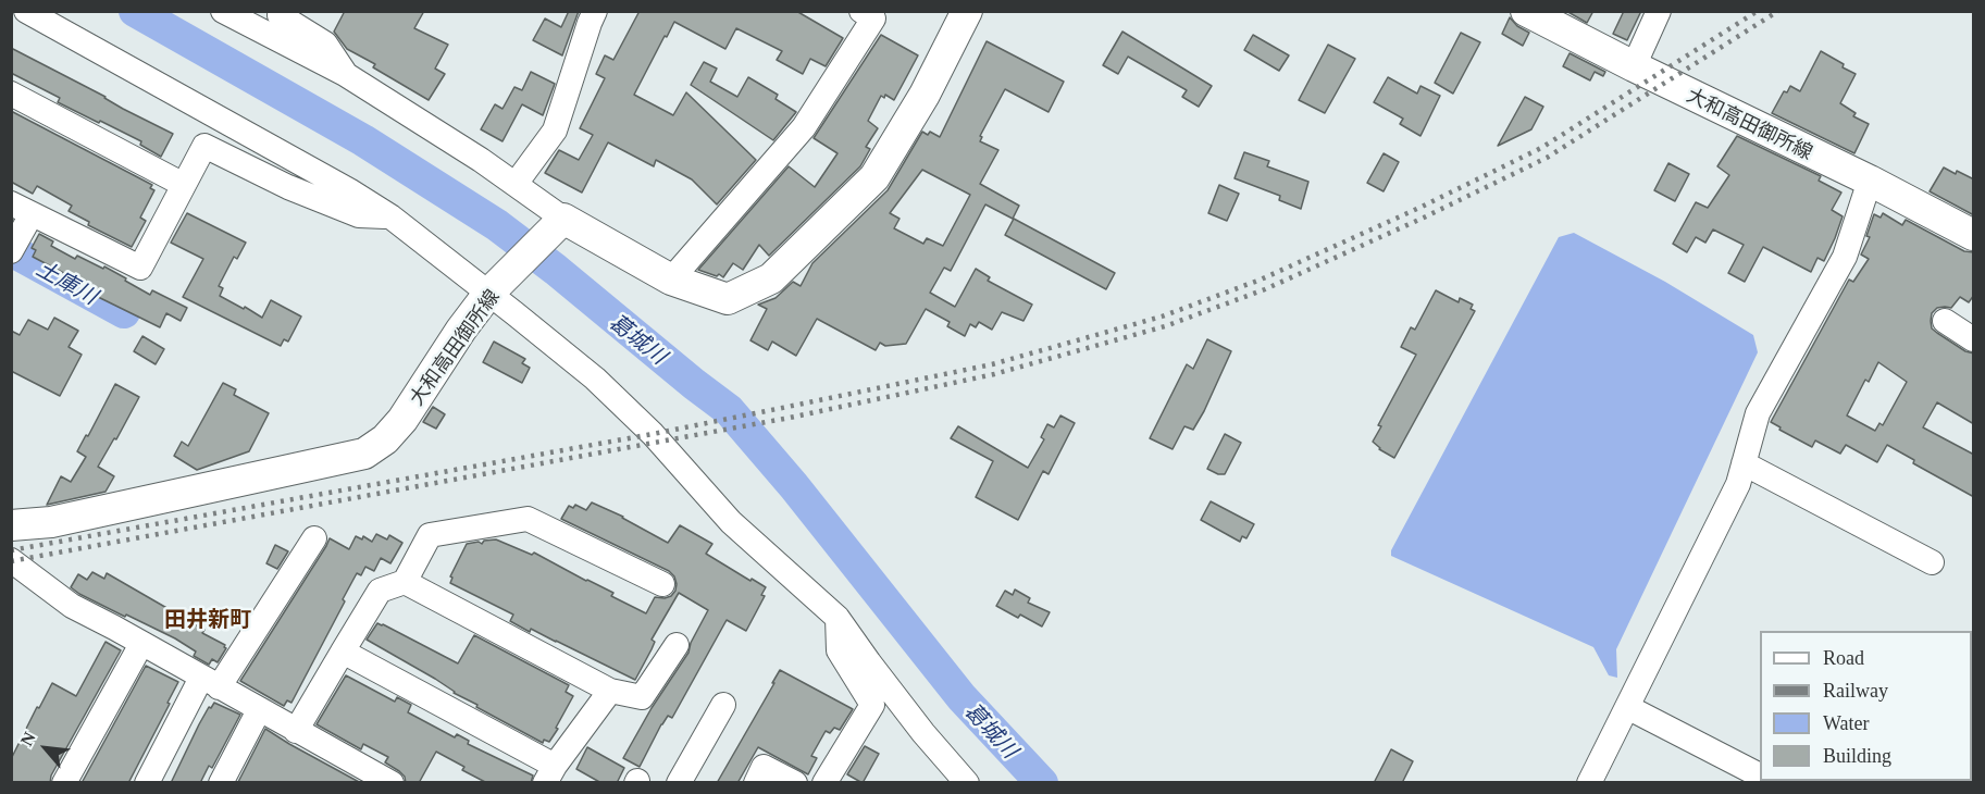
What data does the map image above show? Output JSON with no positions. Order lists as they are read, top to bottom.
{
  "streets": {
    "main road": ["大和高田御所線"]
  },
  "districts": ["田井新町"],
  "water": ["土庫川", "葛城川"],
  "legend": [
    "Road",
    "Railway",
    "Water",
    "Building"
  ],
  "north": "top left"
}
